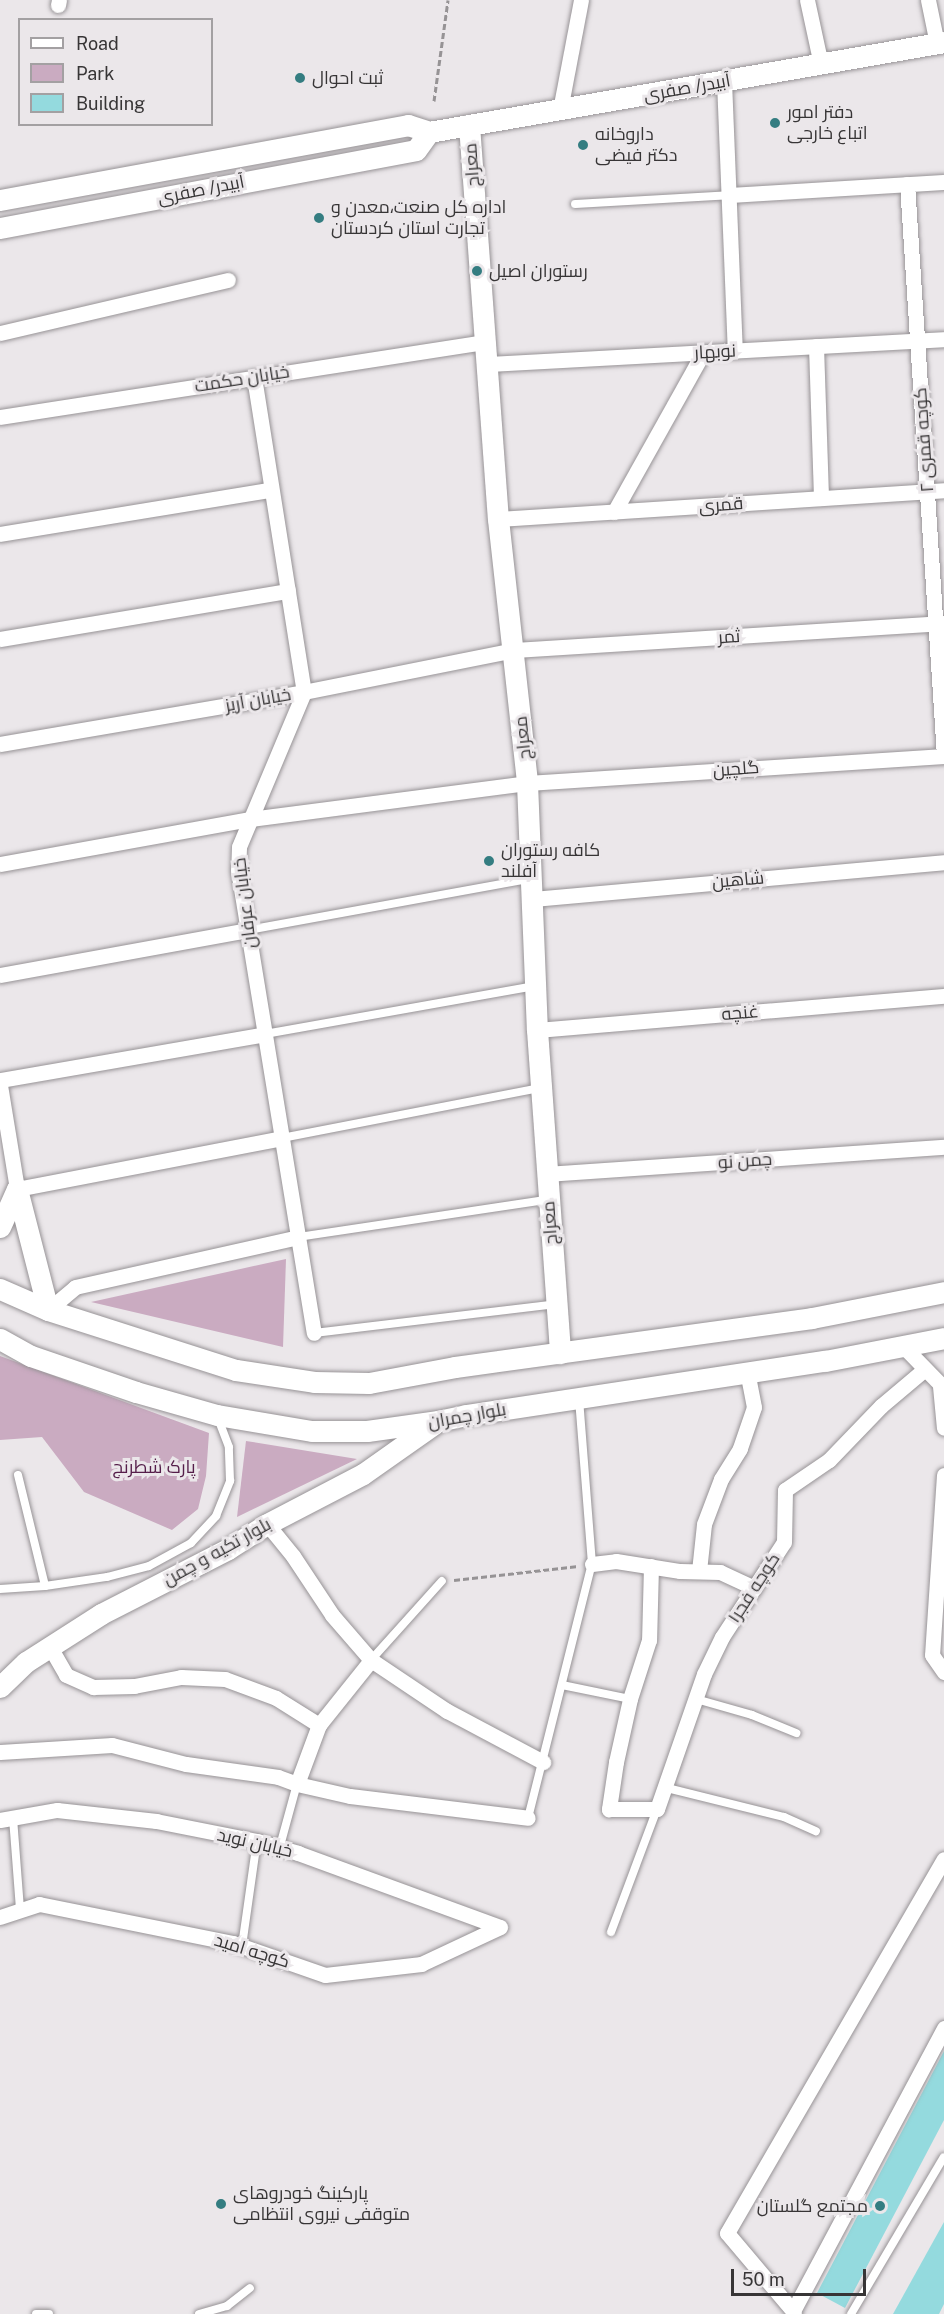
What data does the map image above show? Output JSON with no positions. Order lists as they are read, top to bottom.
{
  "streets": {
    "main road": [
      "آبیدر/ صفری",
      "معراج",
      "بلوار چمران",
      "بلوار تکیه و چمن"
    ],
    "street": [
      "نوبهار",
      "خیابان حکمت",
      "کوچه قمری ۲",
      "قمری",
      "ثمر",
      "خیابان آریز",
      "گلچین",
      "شاهین",
      "خیابان عرفان",
      "غنچه",
      "چمن نو",
      "کوچه فجر۱",
      "خیابان نوید",
      "کوچه امید"
    ]
  },
  "crossings": [
    ["آبیدر/ صفری", "معراج"],
    ["معراج", "نوبهار"],
    ["معراج", "خیابان حکمت"],
    ["معراج", "قمری"],
    ["معراج", "ثمر"],
    ["معراج", "خیابان آریز"],
    ["معراج", "گلچین"],
    ["معراج", "شاهین"],
    ["معراج", "غنچه"],
    ["معراج", "چمن نو"],
    ["نوبهار", "کوچه قمری ۲"],
    ["کوچه قمری ۲", "قمری"],
    ["کوچه قمری ۲", "ثمر"],
    ["کوچه قمری ۲", "گلچین"],
    ["ثمر", "خیابان آریز"],
    ["خیابان آریز", "خیابان عرفان"],
    ["گلچین", "خیابان عرفان"],
    ["بلوار چمران", "بلوار تکیه و چمن"],
    ["خیابان نوید", "کوچه امید"]
  ],
  "parks": ["پارک شطرنج"],
  "places": [
    "ثبت احوال",
    "دفتر امور اتباع خارجی",
    "داروخانه دکتر فیضی",
    "اداره کل صنعت،معدن و تجارت استان کردستان",
    "رستوران اصیل",
    "کافه رستوران آفلند",
    "پارکینگ خودروهای متوقفی نیروی انتظامی",
    "مجتمع گلستان"
  ],
  "legend": ["Road", "Park", "Building"],
  "scale_bar": "50 m"
}
